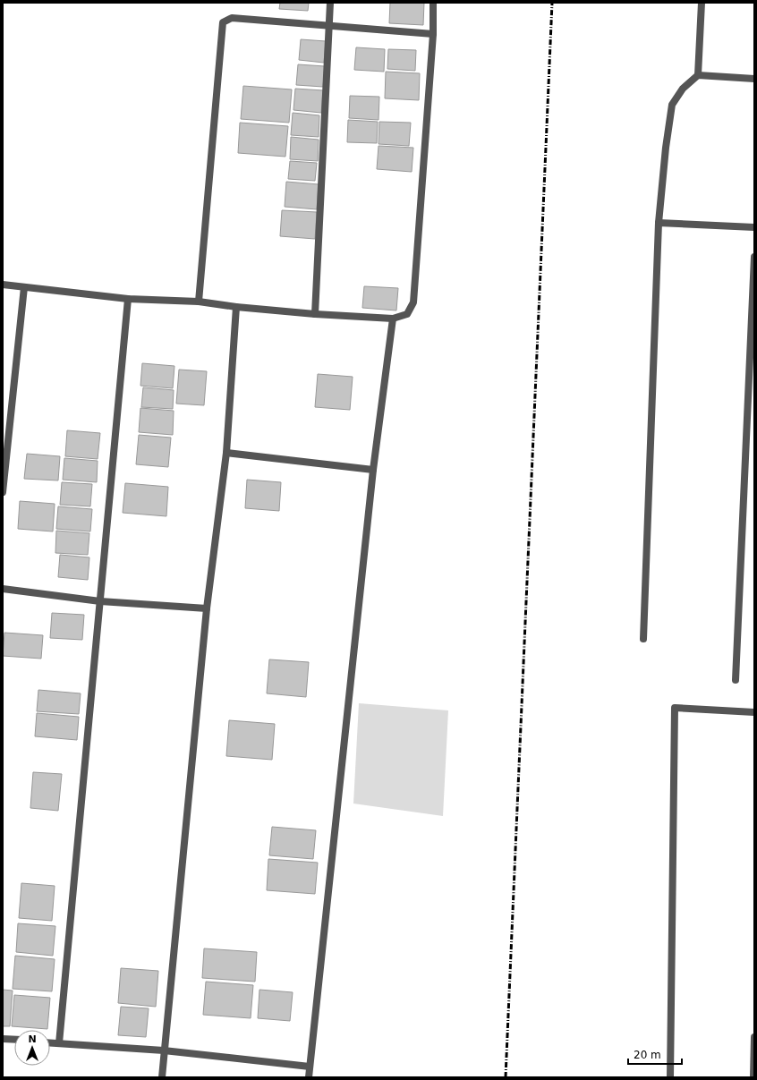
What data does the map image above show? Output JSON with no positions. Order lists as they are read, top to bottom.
{
  "scale_bar": "20 m",
  "north": "top"
}
